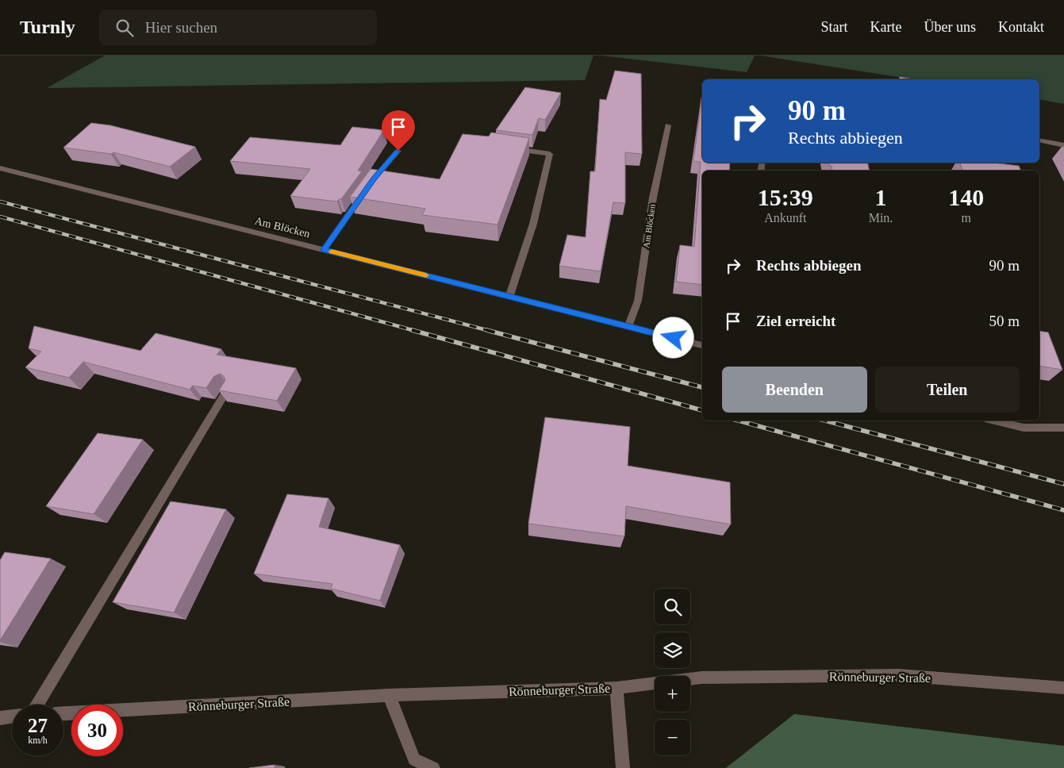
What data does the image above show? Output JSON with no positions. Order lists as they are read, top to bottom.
{
  "streets": {
    "street": ["Am Blöcken", "Rönneburger Straße"]
  },
  "page": {
    "header": "Turnly",
    "search": "Hier suchen",
    "nav": [
      "Start",
      "Karte",
      "Über uns",
      "Kontakt"
    ],
    "turn": ["90 m", "Rechts abbiegen"],
    "eta": [
      "15:39",
      "Ankunft",
      "1",
      "Min.",
      "140",
      "m"
    ],
    "list": [
      {
        "name": "Rechts abbiegen",
        "value": "90 m"
      },
      {
        "name": "Ziel erreicht",
        "value": "50 m"
      }
    ],
    "buttons": ["Beenden", "Teilen"],
    "map_buttons": ["+", "−"],
    "speed": "27 km/h",
    "limit": "30"
  }
}
